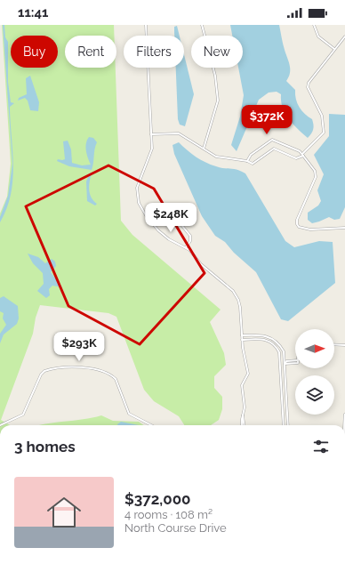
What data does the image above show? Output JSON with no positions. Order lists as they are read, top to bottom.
{
  "north": "right",
  "page": {
    "status": "11:41",
    "chip": [
      "Buy",
      "Rent",
      "Filters",
      "New"
    ],
    "price": ["$372K", "$248K", "$293K"],
    "heading": "3 homes",
    "list": [
      {
        "name": "$372,000",
        "note": "4 rooms · 108 m² · North Course Drive"
      }
    ]
  }
}
